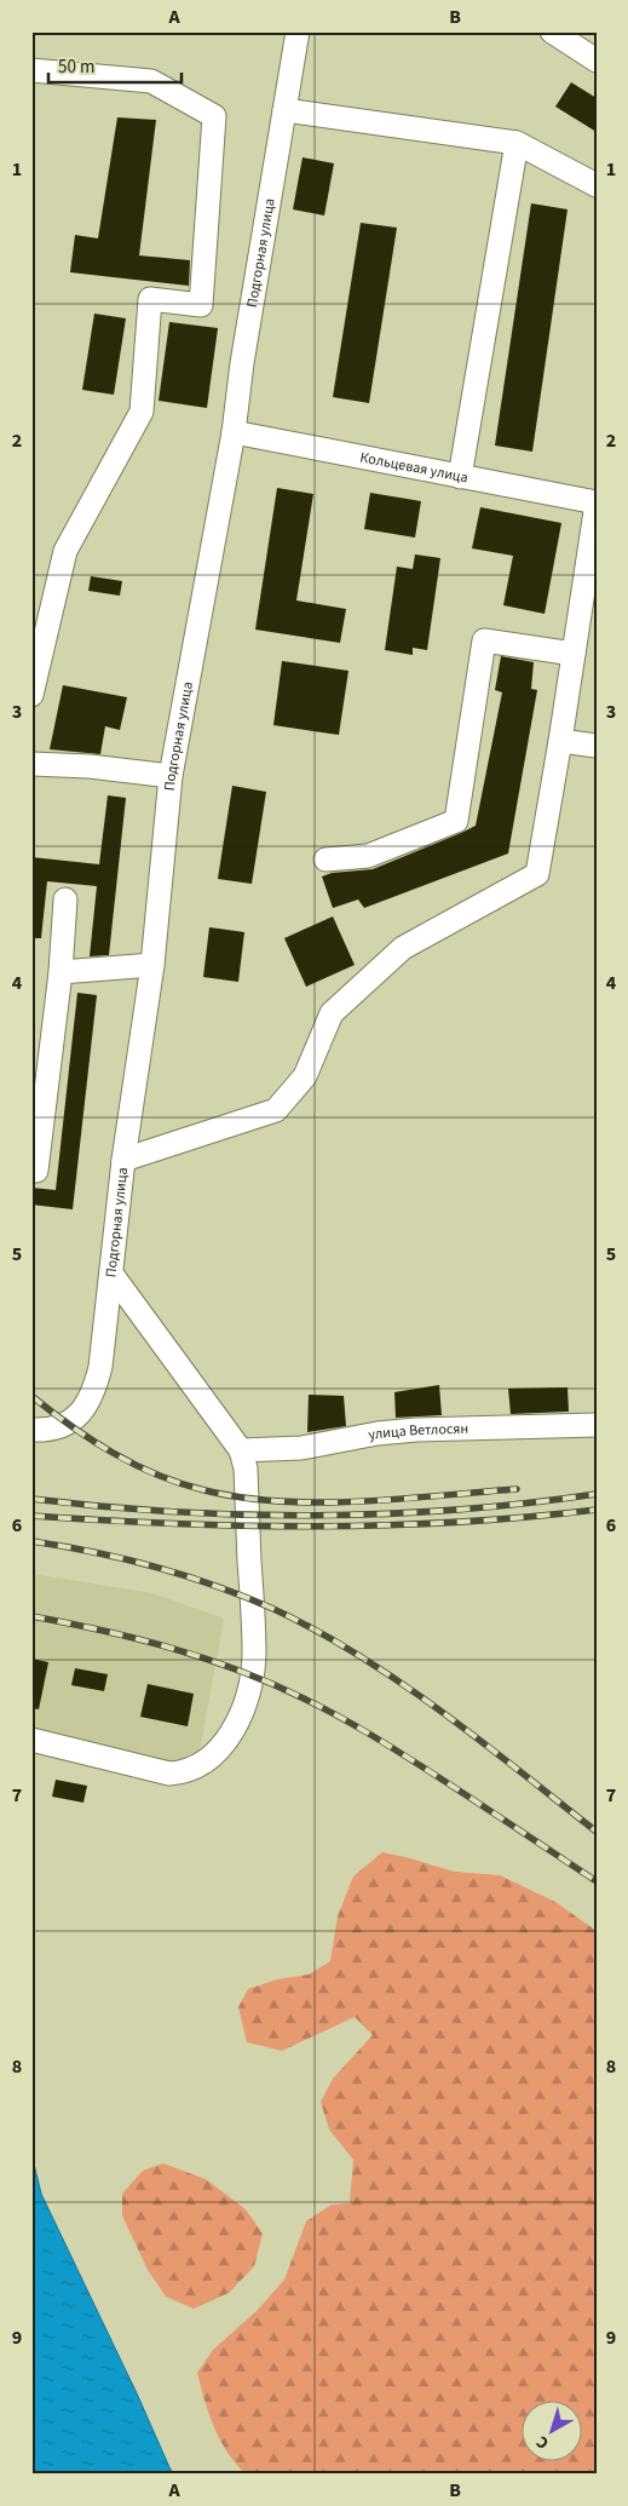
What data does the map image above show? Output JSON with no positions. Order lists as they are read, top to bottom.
{
  "streets": {
    "street": ["Подгорная улица", "Кольцевая улица", "улица Ветлосян"]
  },
  "crossings": [
    ["Подгорная улица", "Кольцевая улица"]
  ],
  "scale_bar": "50 m",
  "north": "bottom left",
  "grid": {
    "columns": ["A", "B"],
    "rows": [
      "1",
      "2",
      "3",
      "4",
      "5",
      "6",
      "7",
      "8",
      "9"
    ]
  }
}
